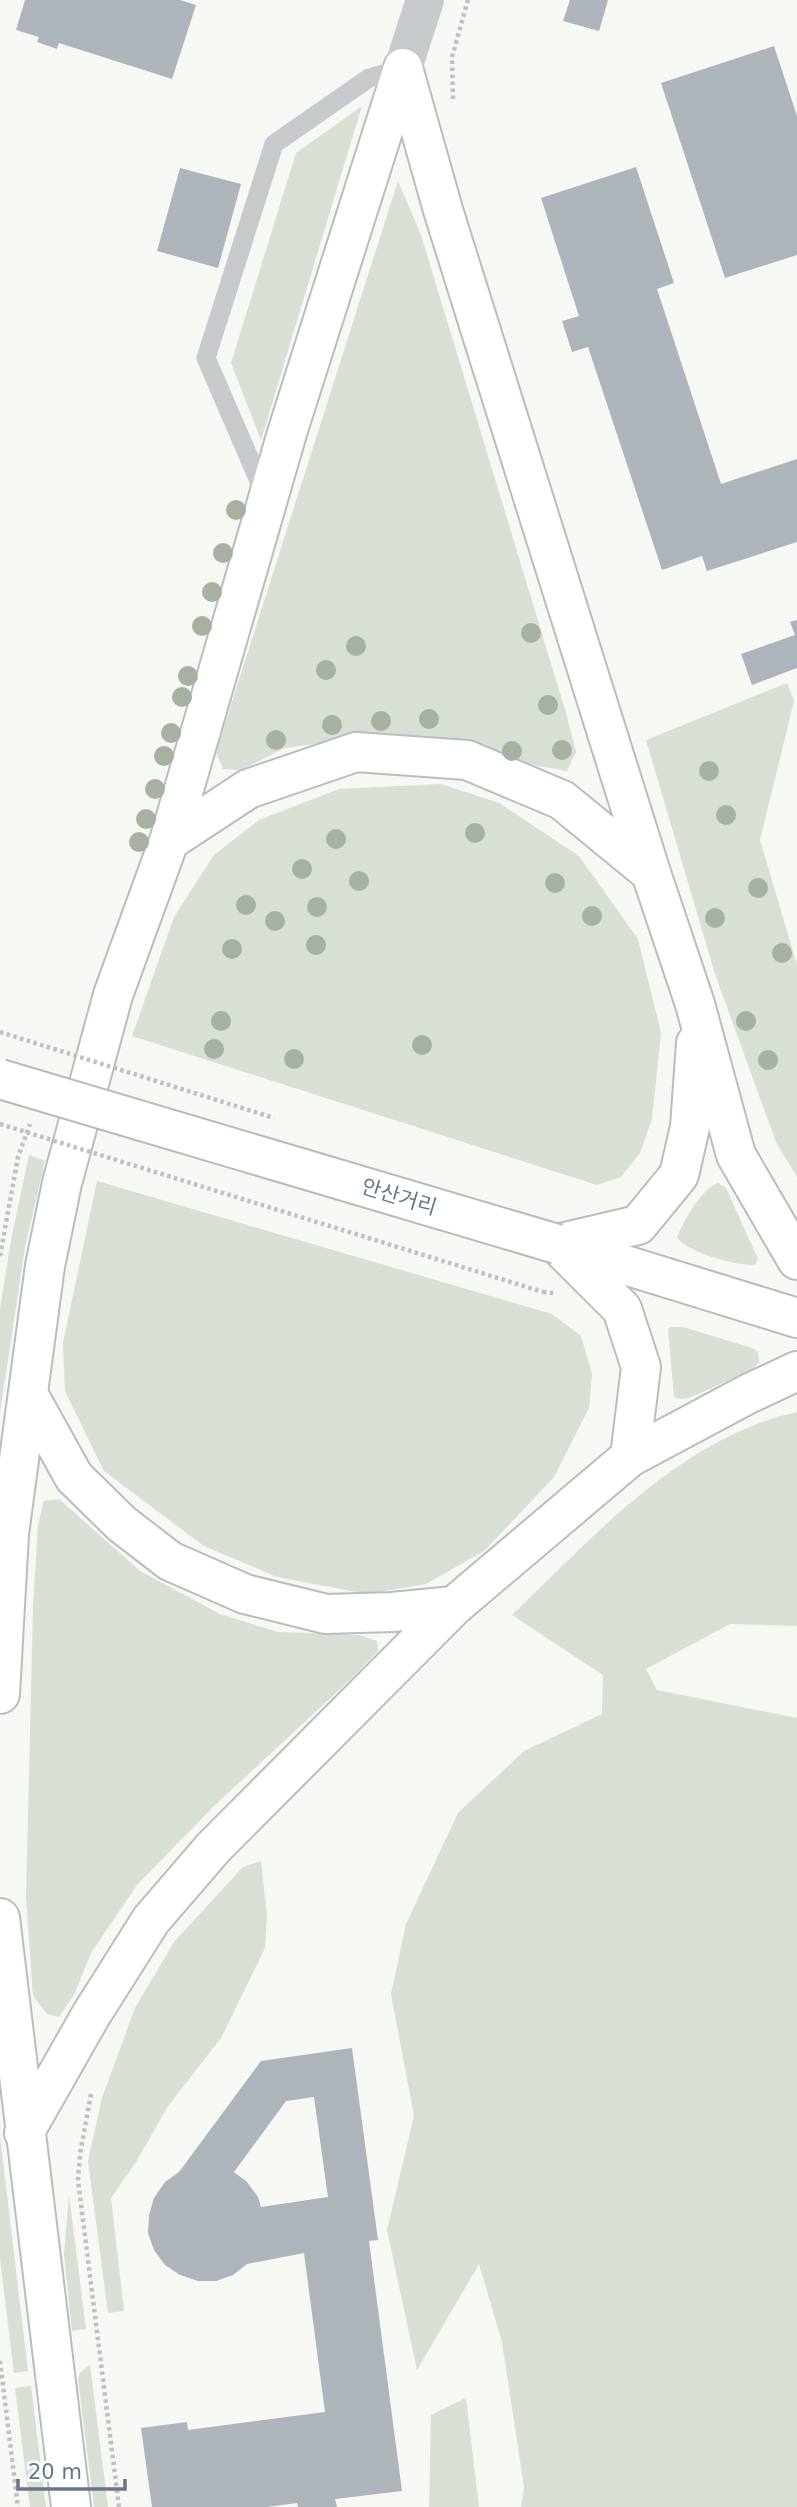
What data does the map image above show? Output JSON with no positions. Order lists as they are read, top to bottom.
{
  "streets": {
    "street": ["안산거리"]
  },
  "scale_bar": "20 m"
}
